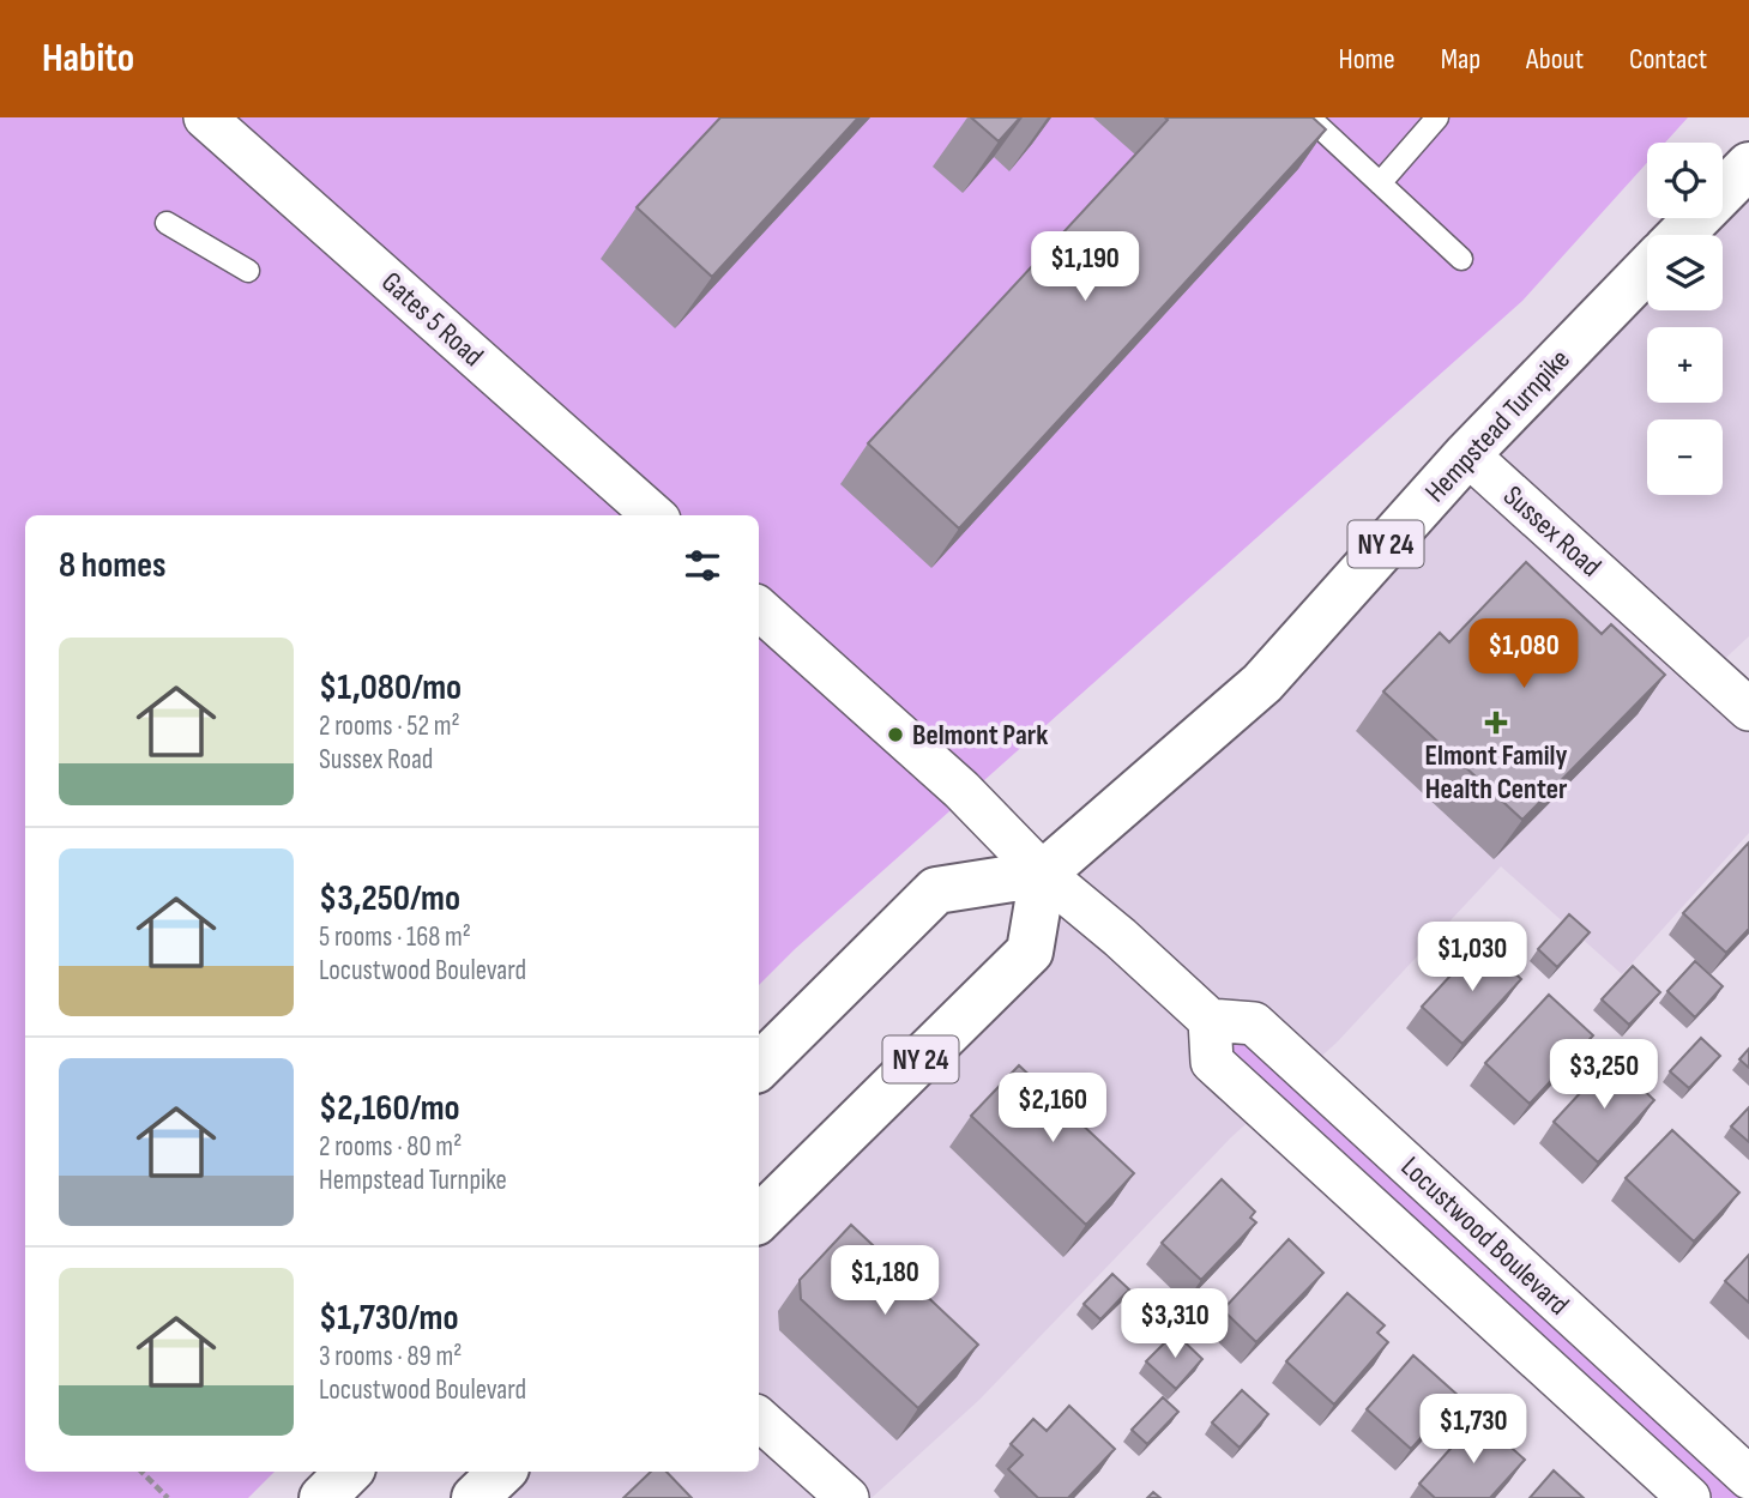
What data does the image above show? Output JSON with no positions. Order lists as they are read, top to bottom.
{
  "streets": {
    "main road": ["Hempstead Turnpike", "NY 24"],
    "street": ["Gates 5 Road", "Sussex Road", "Locustwood Boulevard"]
  },
  "crossings": [
    ["Hempstead Turnpike", "Sussex Road"],
    ["Hempstead Turnpike", "NY 24"]
  ],
  "places": {
    "health": ["Elmont Family Health Center"],
    "other": ["Belmont Park"]
  },
  "page": {
    "header": "Habito",
    "nav": [
      "Home",
      "Map",
      "About",
      "Contact"
    ],
    "map_buttons": ["+", "−"],
    "price": [
      "$1,190",
      "$1,080",
      "$1,030",
      "$3,250",
      "$2,160",
      "$1,180",
      "$3,310",
      "$1,730"
    ],
    "heading": "8 homes",
    "list": [
      {
        "name": "$1,080/mo",
        "note": "2 rooms · 52 m² · Sussex Road"
      },
      {
        "name": "$3,250/mo",
        "note": "5 rooms · 168 m² · Locustwood Boulevard"
      },
      {
        "name": "$2,160/mo",
        "note": "2 rooms · 80 m² · Hempstead Turnpike"
      },
      {
        "name": "$1,730/mo",
        "note": "3 rooms · 89 m² · Locustwood Boulevard"
      }
    ]
  }
}
